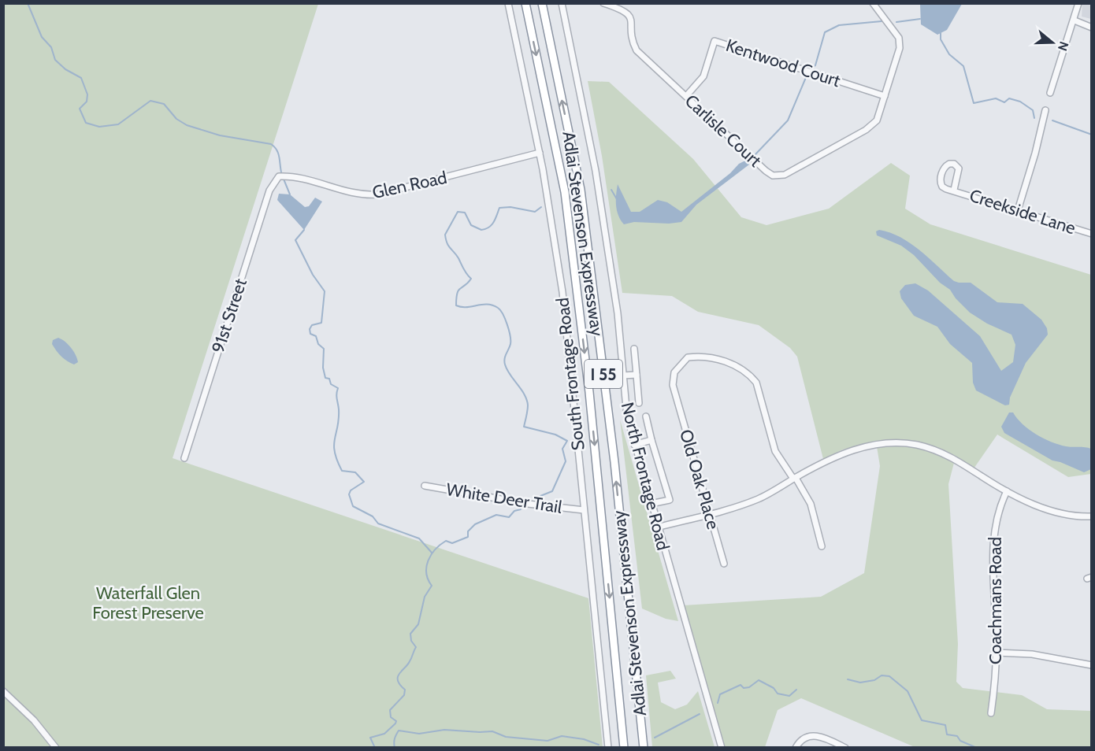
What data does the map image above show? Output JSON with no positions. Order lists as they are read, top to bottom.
{
  "streets": {
    "highway": ["Adlai Stevenson Expressway", "I 55"],
    "street": [
      "Kentwood Court",
      "Carlisle Court",
      "Glen Road",
      "Creekside Lane",
      "91st Street",
      "South Frontage Road",
      "North Frontage Road",
      "Old Oak Place",
      "White Deer Trail",
      "Coachmans Road"
    ]
  },
  "crossings": [
    ["Kentwood Court", "Carlisle Court"],
    ["Glen Road", "91st Street"],
    ["Glen Road", "South Frontage Road"],
    ["South Frontage Road", "White Deer Trail"]
  ],
  "parks": ["Waterfall Glen Forest Preserve"],
  "north": "right"
}
